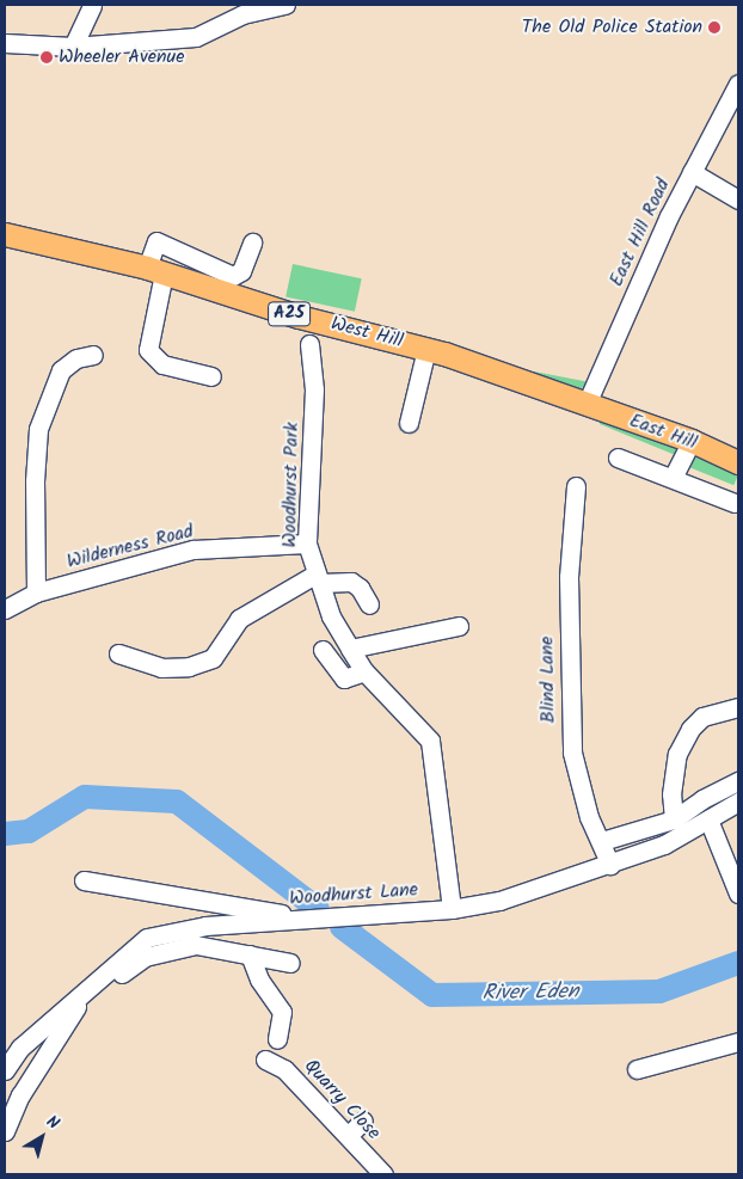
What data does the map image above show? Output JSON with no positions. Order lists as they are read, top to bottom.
{
  "streets": {
    "main road": ["A25", "West Hill", "East Hill"],
    "street": [
      "East Hill Road",
      "Woodhurst Park",
      "Wilderness Road",
      "Blind Lane",
      "Woodhurst Lane",
      "Quarry Close"
    ]
  },
  "crossings": [
    ["East Hill Road", "West Hill"],
    ["East Hill Road", "East Hill"],
    ["West Hill", "East Hill"],
    ["Woodhurst Park", "Wilderness Road"],
    ["Woodhurst Park", "Woodhurst Lane"],
    ["Blind Lane", "Woodhurst Lane"]
  ],
  "water": ["River Eden"],
  "places": ["The Old Police Station", "Wheeler Avenue"],
  "north": "top right"
}
